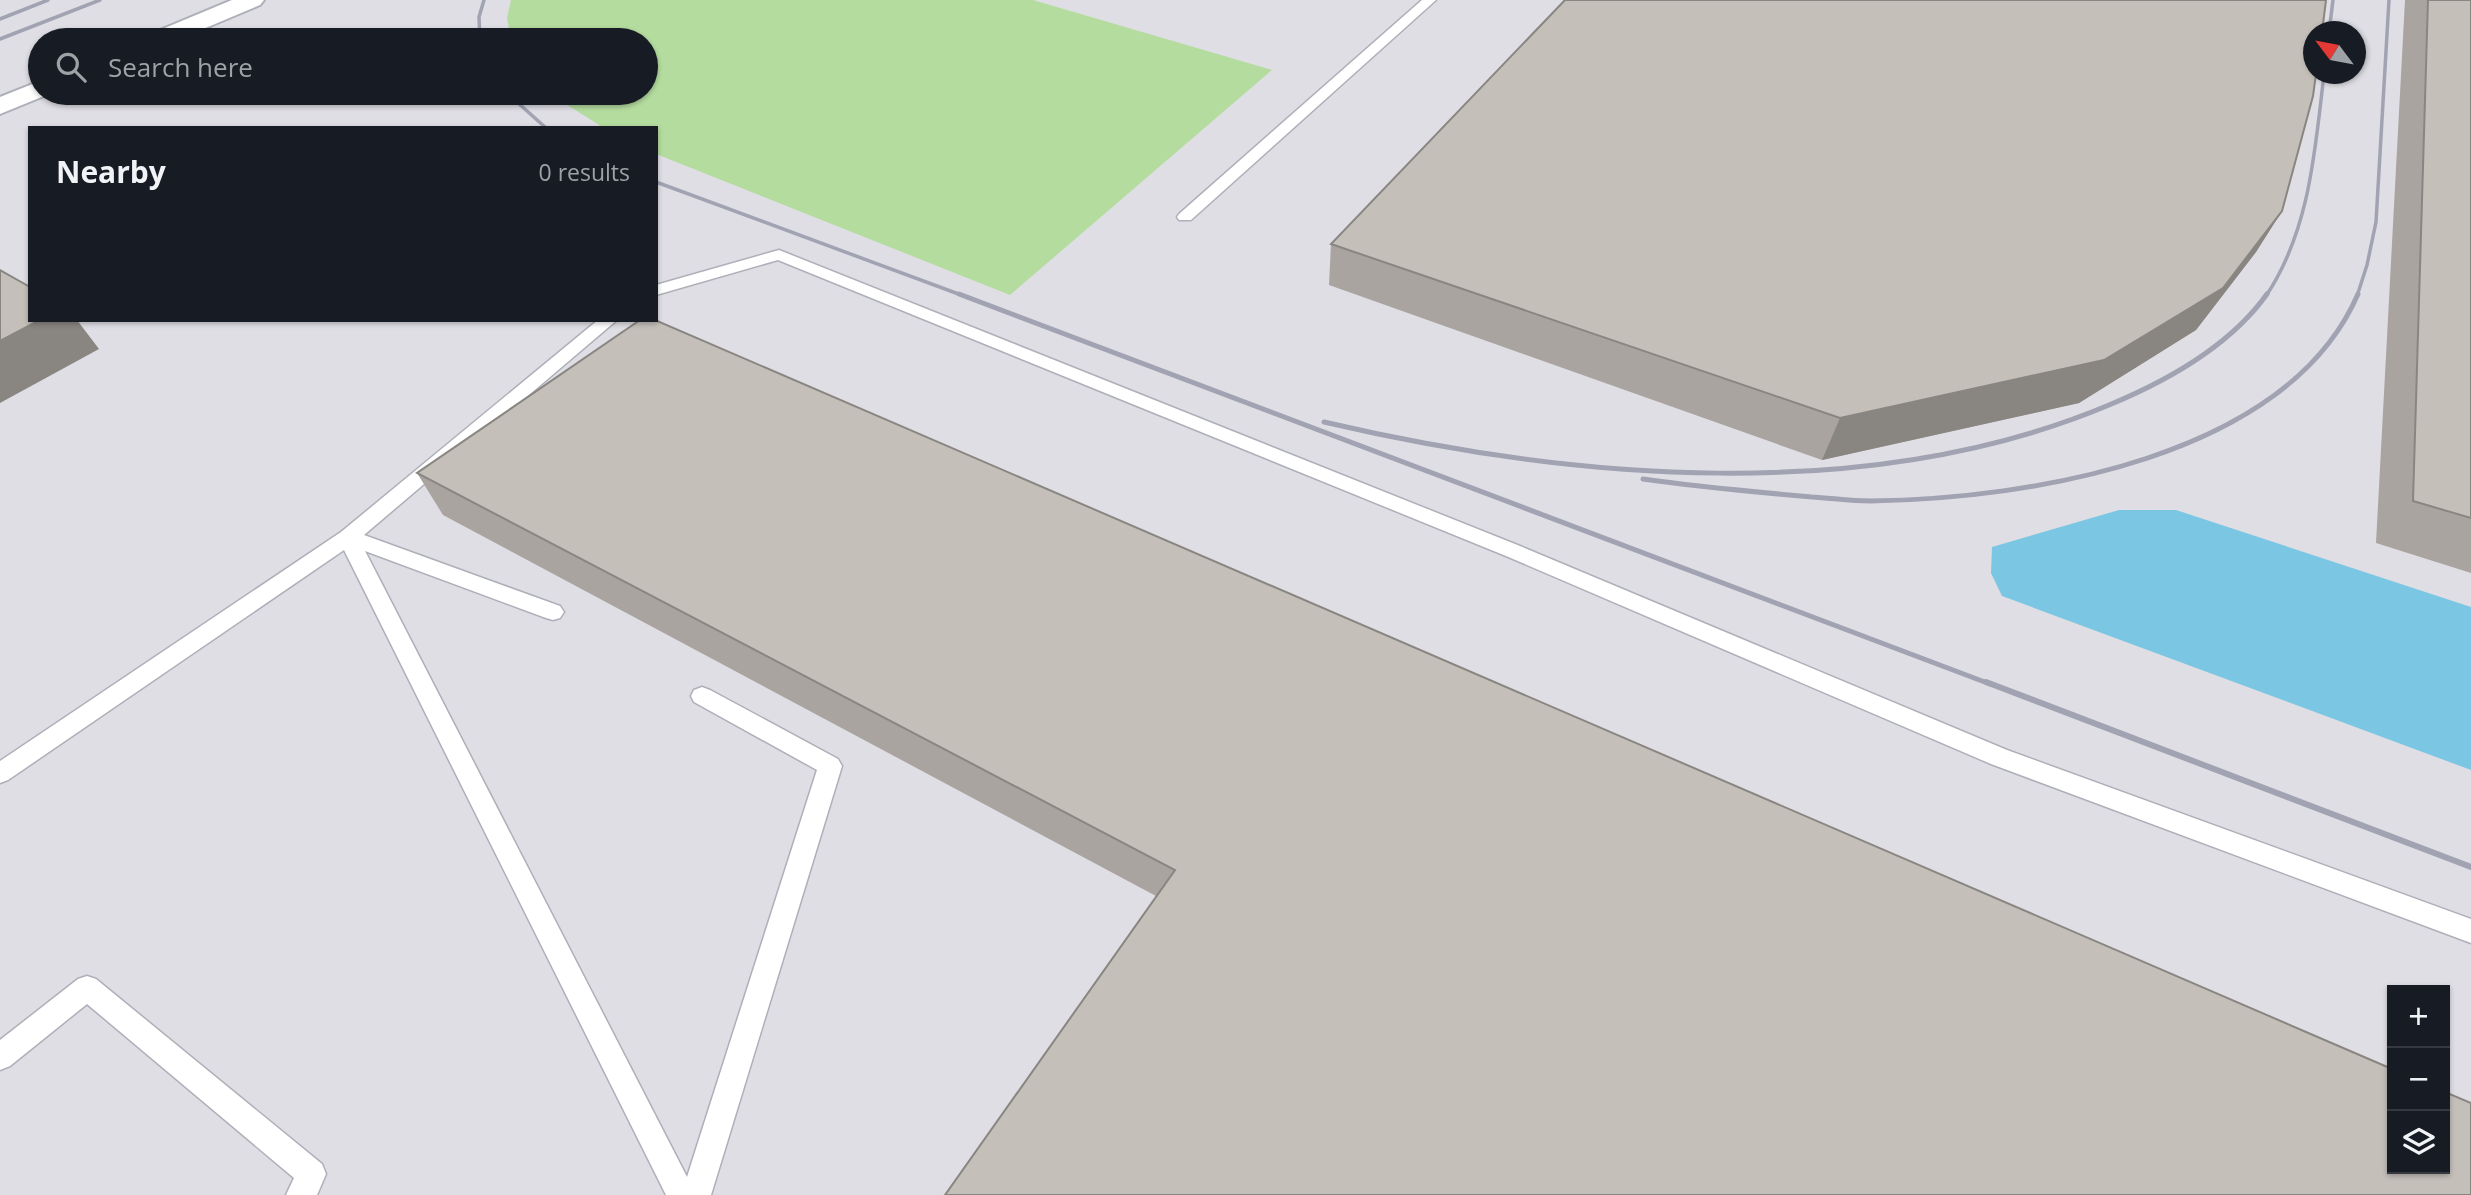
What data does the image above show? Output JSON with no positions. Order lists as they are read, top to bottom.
{
  "north": "top left",
  "page": {
    "search": "Search here",
    "heading": ["Nearby", "0 results"],
    "map_buttons": ["+", "−"]
  }
}
